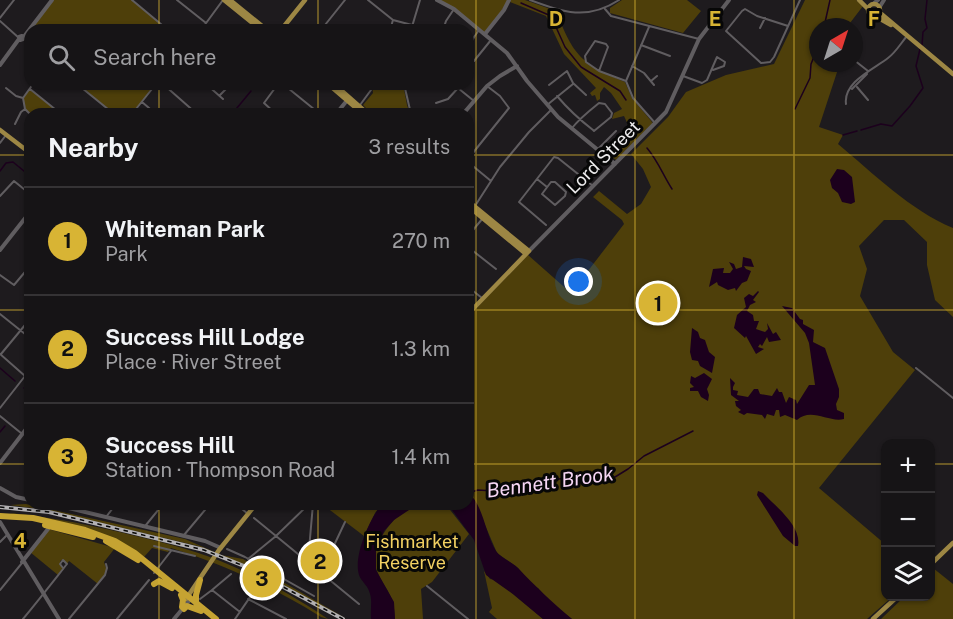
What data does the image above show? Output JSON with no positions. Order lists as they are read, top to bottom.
{
  "streets": {
    "main road": ["Lord Street"]
  },
  "water": ["Bennett Brook"],
  "parks": ["Fishmarket Reserve"],
  "north": "top right",
  "page": {
    "search": "Search here",
    "heading": ["Nearby", "3 results"],
    "list": [
      {
        "mark": "1",
        "name": "Whiteman Park",
        "note": "Park",
        "value": "270 m"
      },
      {
        "mark": "2",
        "name": "Success Hill Lodge",
        "note": "Place · River Street",
        "value": "1.3 km"
      },
      {
        "mark": "3",
        "name": "Success Hill",
        "note": "Station · Thompson Road",
        "value": "1.4 km"
      }
    ],
    "pins": ["1", "2", "3"],
    "map_buttons": ["+", "−"]
  },
  "grid": {
    "columns": ["D", "E", "F"],
    "rows": ["4"]
  }
}
